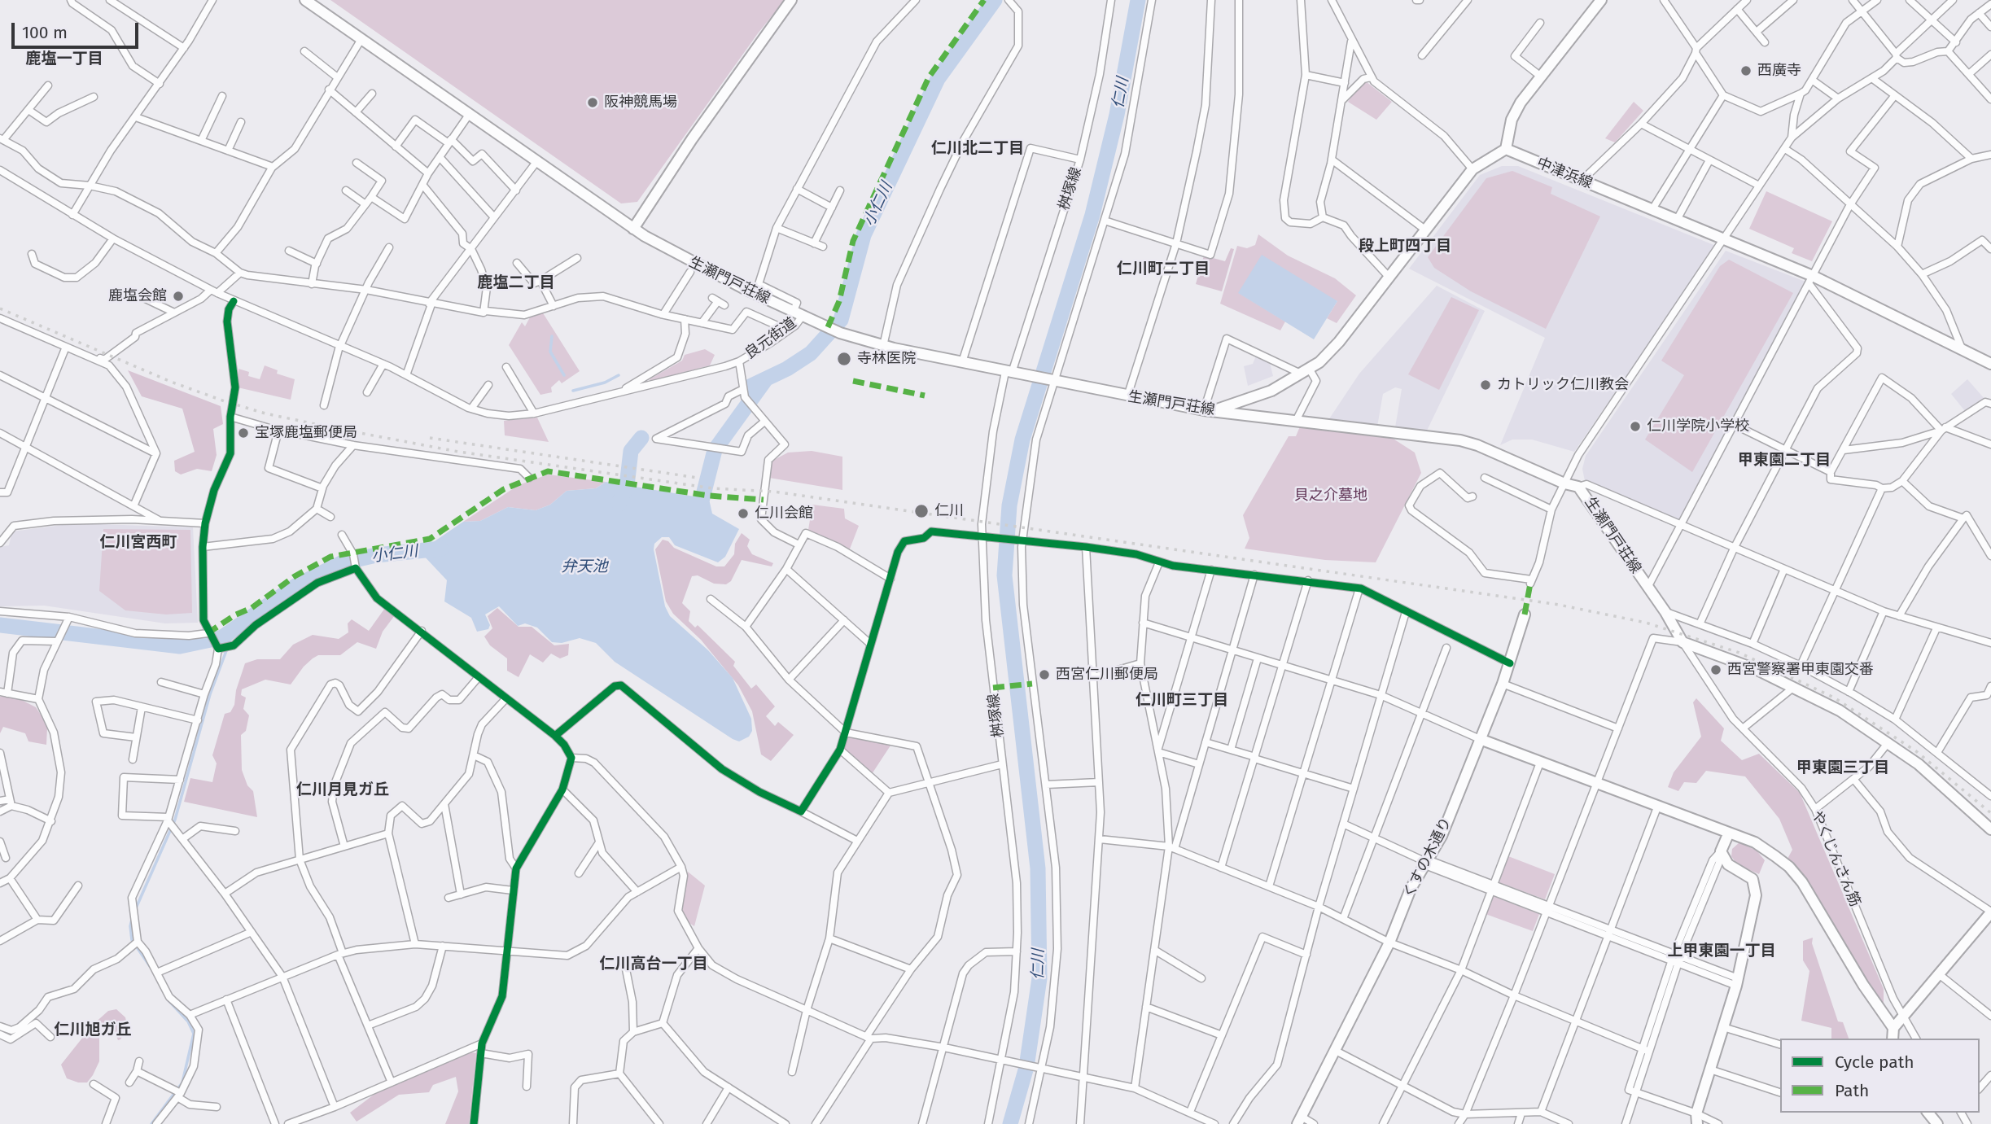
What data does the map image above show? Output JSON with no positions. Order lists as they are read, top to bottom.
{
  "streets": {
    "street": [
      "中津浜線",
      "桝塚線",
      "生瀬門戸荘線",
      "良元街道",
      "くすの木通り",
      "やくじんさん筋"
    ]
  },
  "crossings": [
    ["桝塚線", "生瀬門戸荘線"],
    ["生瀬門戸荘線", "良元街道"],
    ["生瀬門戸荘線", "やくじんさん筋"]
  ],
  "districts": [
    "鹿塩一丁目",
    "仁川北二丁目",
    "段上町四丁目",
    "仁川町二丁目",
    "鹿塩二丁目",
    "甲東園二丁目",
    "仁川宮西町",
    "仁川町三丁目",
    "甲東園三丁目",
    "仁川月見ガ丘",
    "上甲東園一丁目",
    "仁川高台一丁目",
    "仁川旭ガ丘"
  ],
  "water": ["仁川", "小仁川", "弁天池"],
  "parks": ["貝之介墓地"],
  "places": [
    "西廣寺",
    "阪神競馬場",
    "鹿塩会館",
    "寺林医院",
    "カトリック仁川教会",
    "仁川学院小学校",
    "宝塚鹿塩郵便局",
    "仁川",
    "仁川会館",
    "西宮警察署甲東園交番",
    "西宮仁川郵便局"
  ],
  "legend": ["Cycle path", "Path"],
  "scale_bar": "100 m"
}
